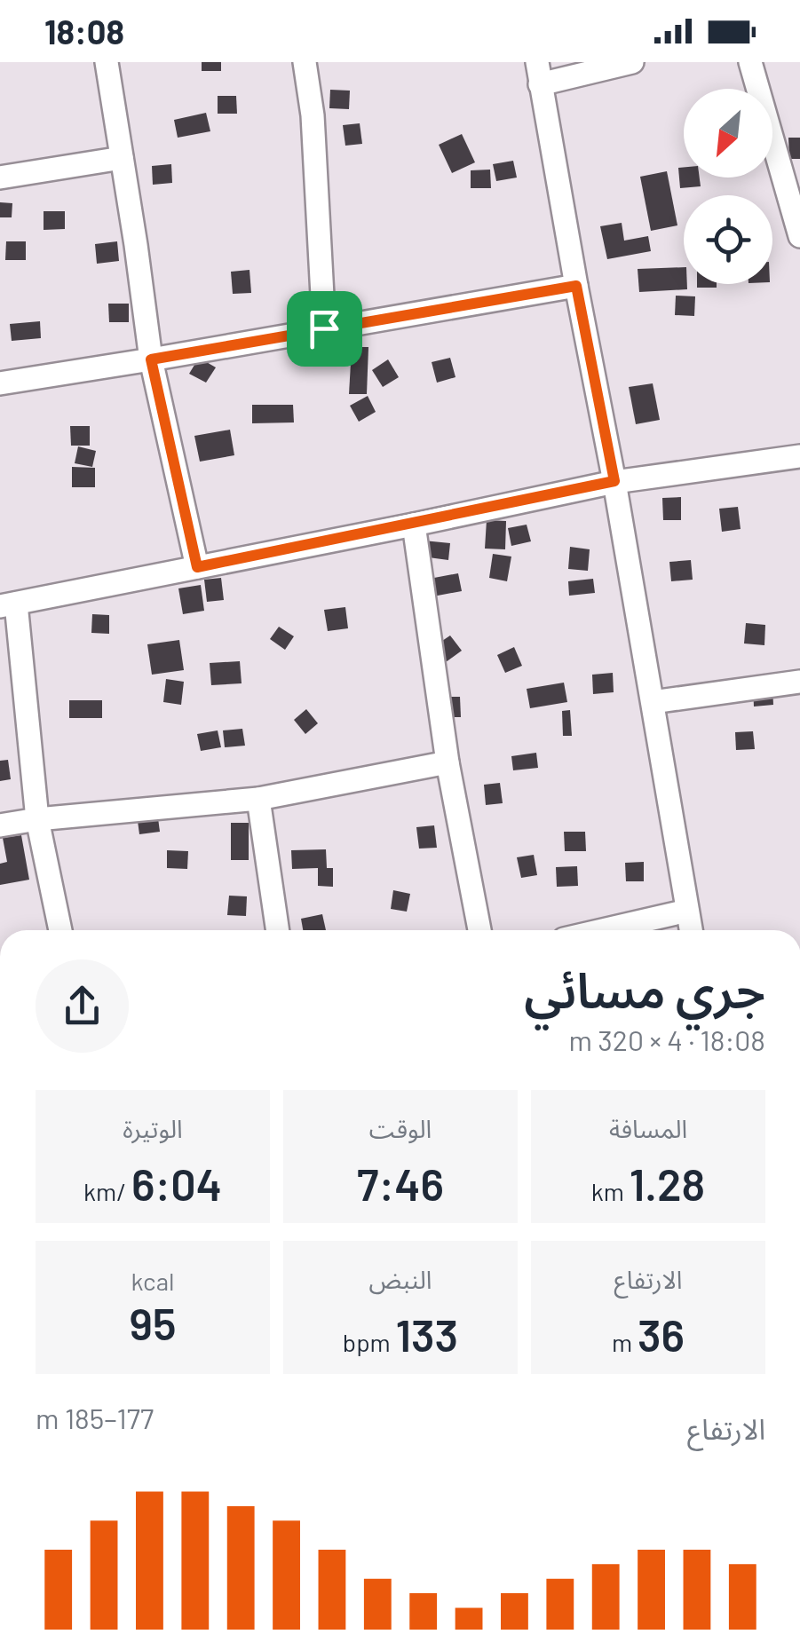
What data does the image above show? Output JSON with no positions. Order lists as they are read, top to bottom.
{
  "north": "bottom left",
  "page": {
    "status": "18:08",
    "heading": ["جري مسائي", "18:08 · 4 × 320 m"],
    "stats": [
      ["المسافة", "1.28 km"],
      ["الوقت", "7:46"],
      ["الوتيرة", "6:04 /km"],
      ["الارتفاع", "36 m"],
      ["النبض", "133 bpm"],
      ["kcal", "95"]
    ],
    "chart": ["الارتفاع", "177–185 m"]
  }
}
